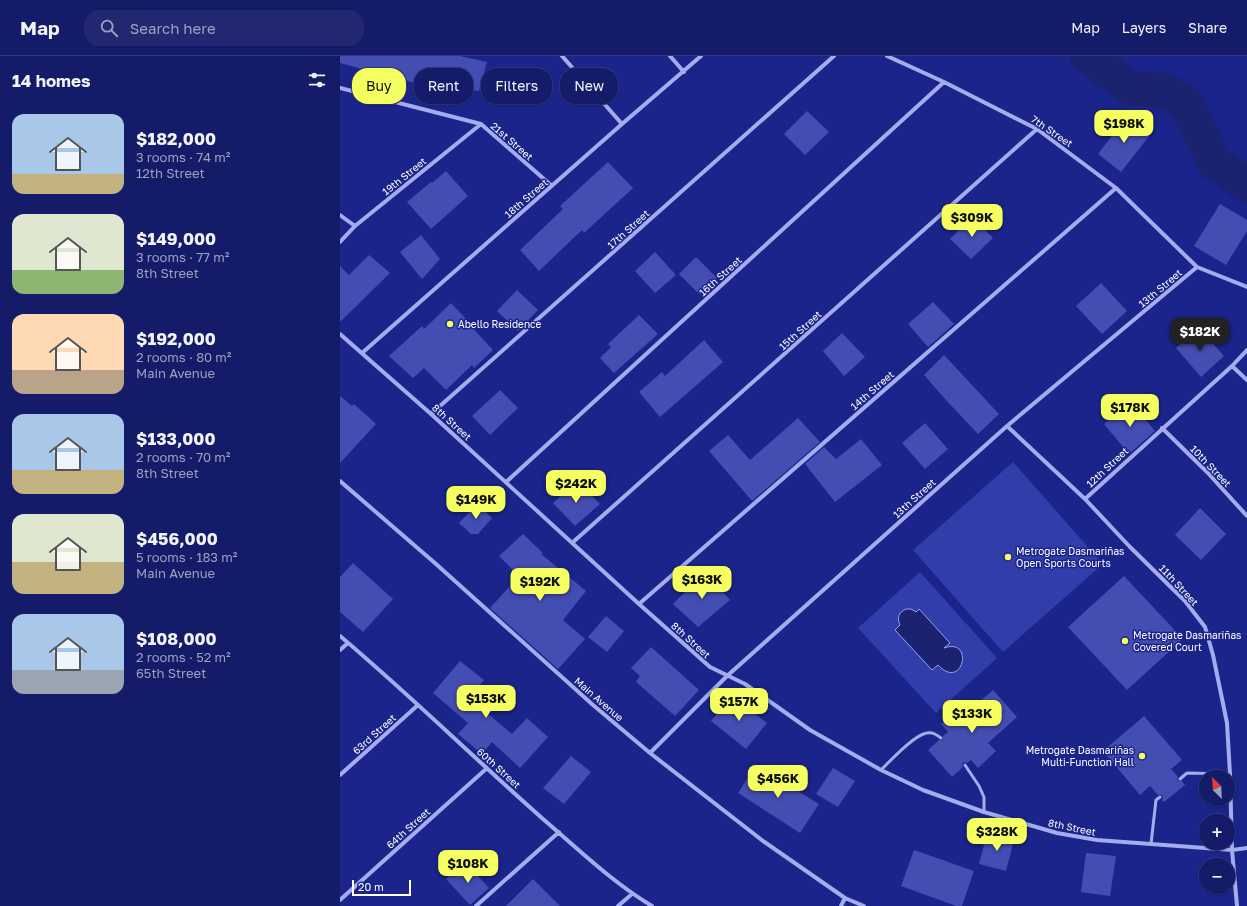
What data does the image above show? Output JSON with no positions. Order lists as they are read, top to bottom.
{
  "streets": {
    "street": [
      "7th Street",
      "21st Street",
      "19th Street",
      "18th Street",
      "17th Street",
      "16th Street",
      "13th Street",
      "15th Street",
      "14th Street",
      "8th Street",
      "10th Street",
      "12th Street",
      "11th Street",
      "Main Avenue",
      "63rd Street",
      "60th Street",
      "64th Street"
    ]
  },
  "crossings": [
    ["7th Street", "16th Street"],
    ["7th Street", "13th Street"],
    ["7th Street", "15th Street"],
    ["7th Street", "14th Street"],
    ["21st Street", "19th Street"],
    ["21st Street", "18th Street"],
    ["18th Street", "8th Street"],
    ["17th Street", "8th Street"],
    ["16th Street", "8th Street"],
    ["13th Street", "8th Street"],
    ["13th Street", "11th Street"],
    ["13th Street", "Main Avenue"],
    ["15th Street", "8th Street"],
    ["14th Street", "8th Street"],
    ["10th Street", "12th Street"],
    ["12th Street", "11th Street"],
    ["63rd Street", "60th Street"],
    ["60th Street", "64th Street"]
  ],
  "places": [
    "Abello Residence",
    "Metrogate Dasmariñas Open Sports Courts",
    "Metrogate Dasmariñas Covered Court",
    "Metrogate Dasmariñas Multi-Function Hall"
  ],
  "scale_bar": "20 m",
  "north": "top left",
  "page": {
    "header": "Map",
    "search": "Search here",
    "nav": ["Map", "Layers", "Share"],
    "heading": "14 homes",
    "chip": [
      "Buy",
      "Rent",
      "Filters",
      "New"
    ],
    "list": [
      {
        "name": "$182,000",
        "note": "3 rooms · 74 m² · 12th Street"
      },
      {
        "name": "$149,000",
        "note": "3 rooms · 77 m² · 8th Street"
      },
      {
        "name": "$192,000",
        "note": "2 rooms · 80 m² · Main Avenue"
      },
      {
        "name": "$133,000",
        "note": "2 rooms · 70 m² · 8th Street"
      },
      {
        "name": "$456,000",
        "note": "5 rooms · 183 m² · Main Avenue"
      },
      {
        "name": "$108,000",
        "note": "2 rooms · 52 m² · 65th Street"
      }
    ],
    "price": [
      "$198K",
      "$309K",
      "$182K",
      "$178K",
      "$242K",
      "$149K",
      "$163K",
      "$192K",
      "$153K",
      "$157K",
      "$133K",
      "$456K",
      "$328K",
      "$108K"
    ],
    "map_buttons": ["+", "−"],
    "scale": "20 m"
  }
}
